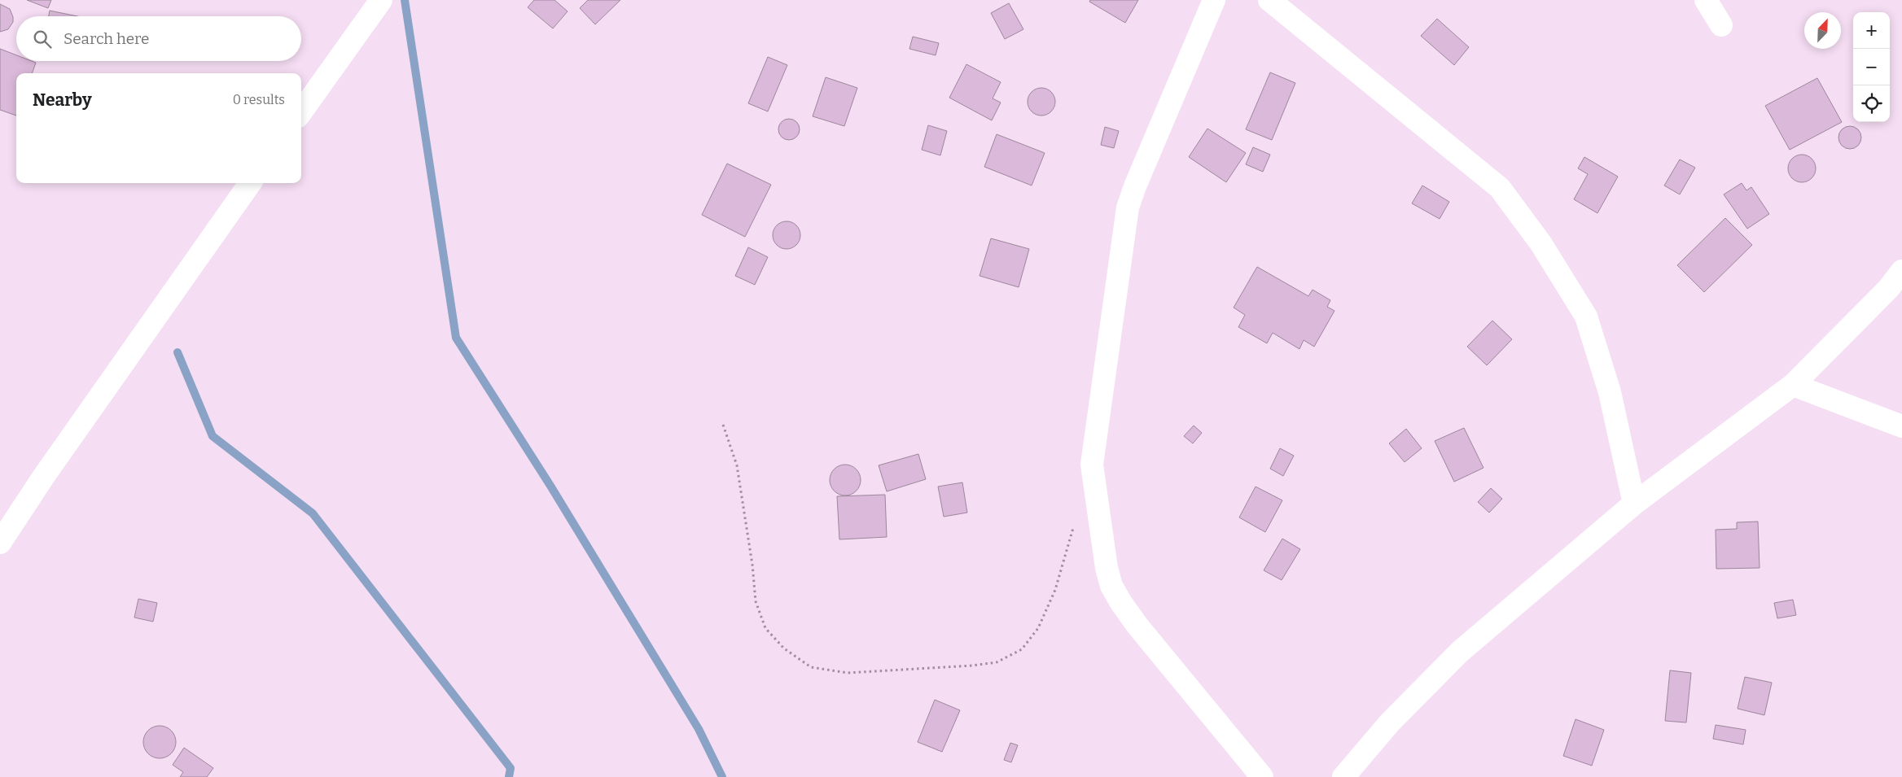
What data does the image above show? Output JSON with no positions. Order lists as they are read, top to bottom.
{
  "north": "top right",
  "page": {
    "map_buttons": ["+", "−"],
    "search": "Search here",
    "heading": ["Nearby", "0 results"]
  }
}
